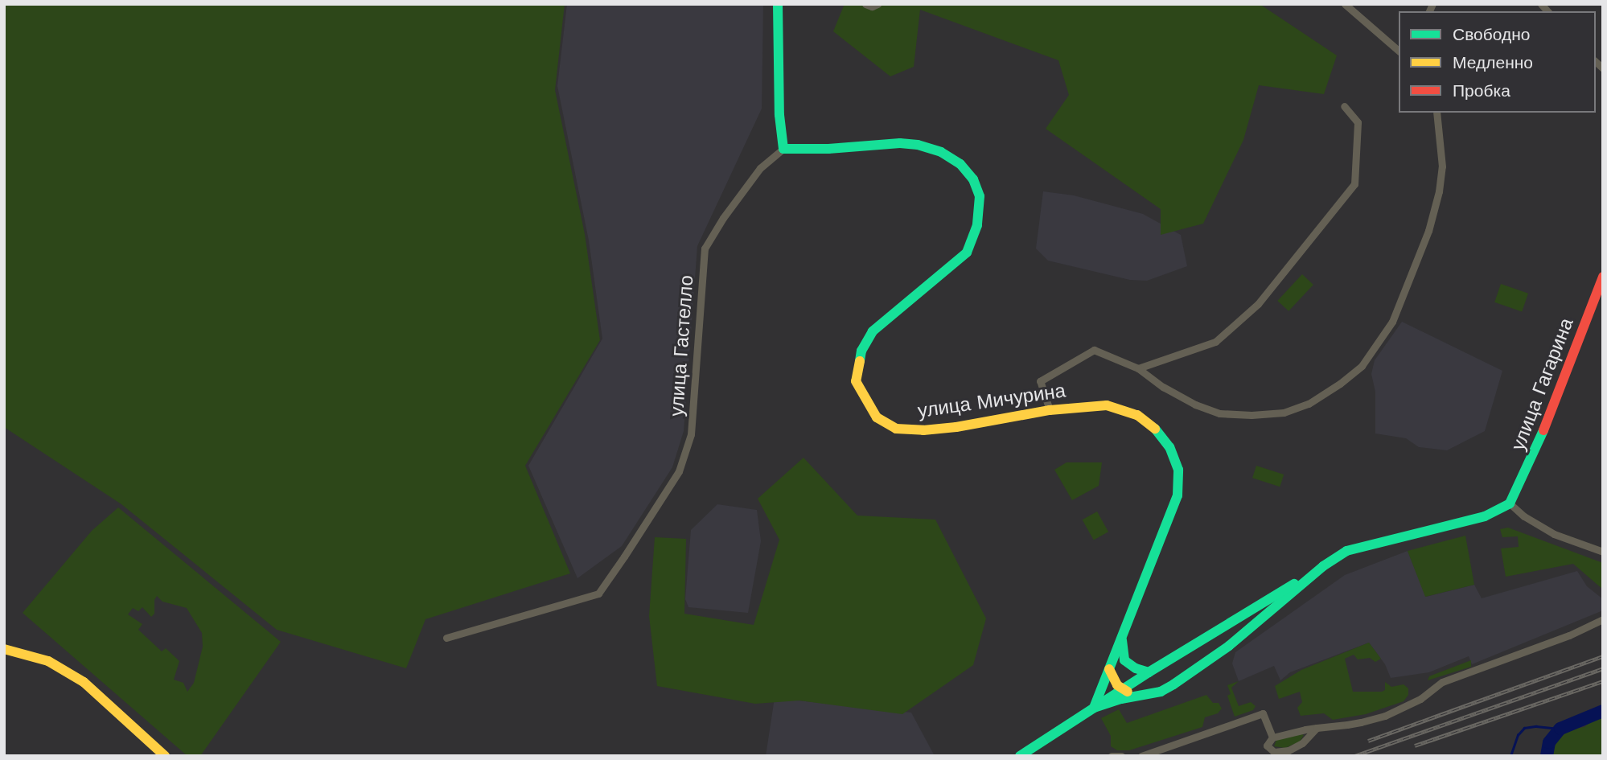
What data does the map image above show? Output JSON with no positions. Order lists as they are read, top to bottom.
{
  "streets": {
    "street": ["улица Гастелло", "улица Гагарина", "улица Мичурина"]
  },
  "crossings": [
    ["улица Гастелло", "улица Мичурина"]
  ],
  "legend": ["Свободно", "Медленно", "Пробка"]
}
